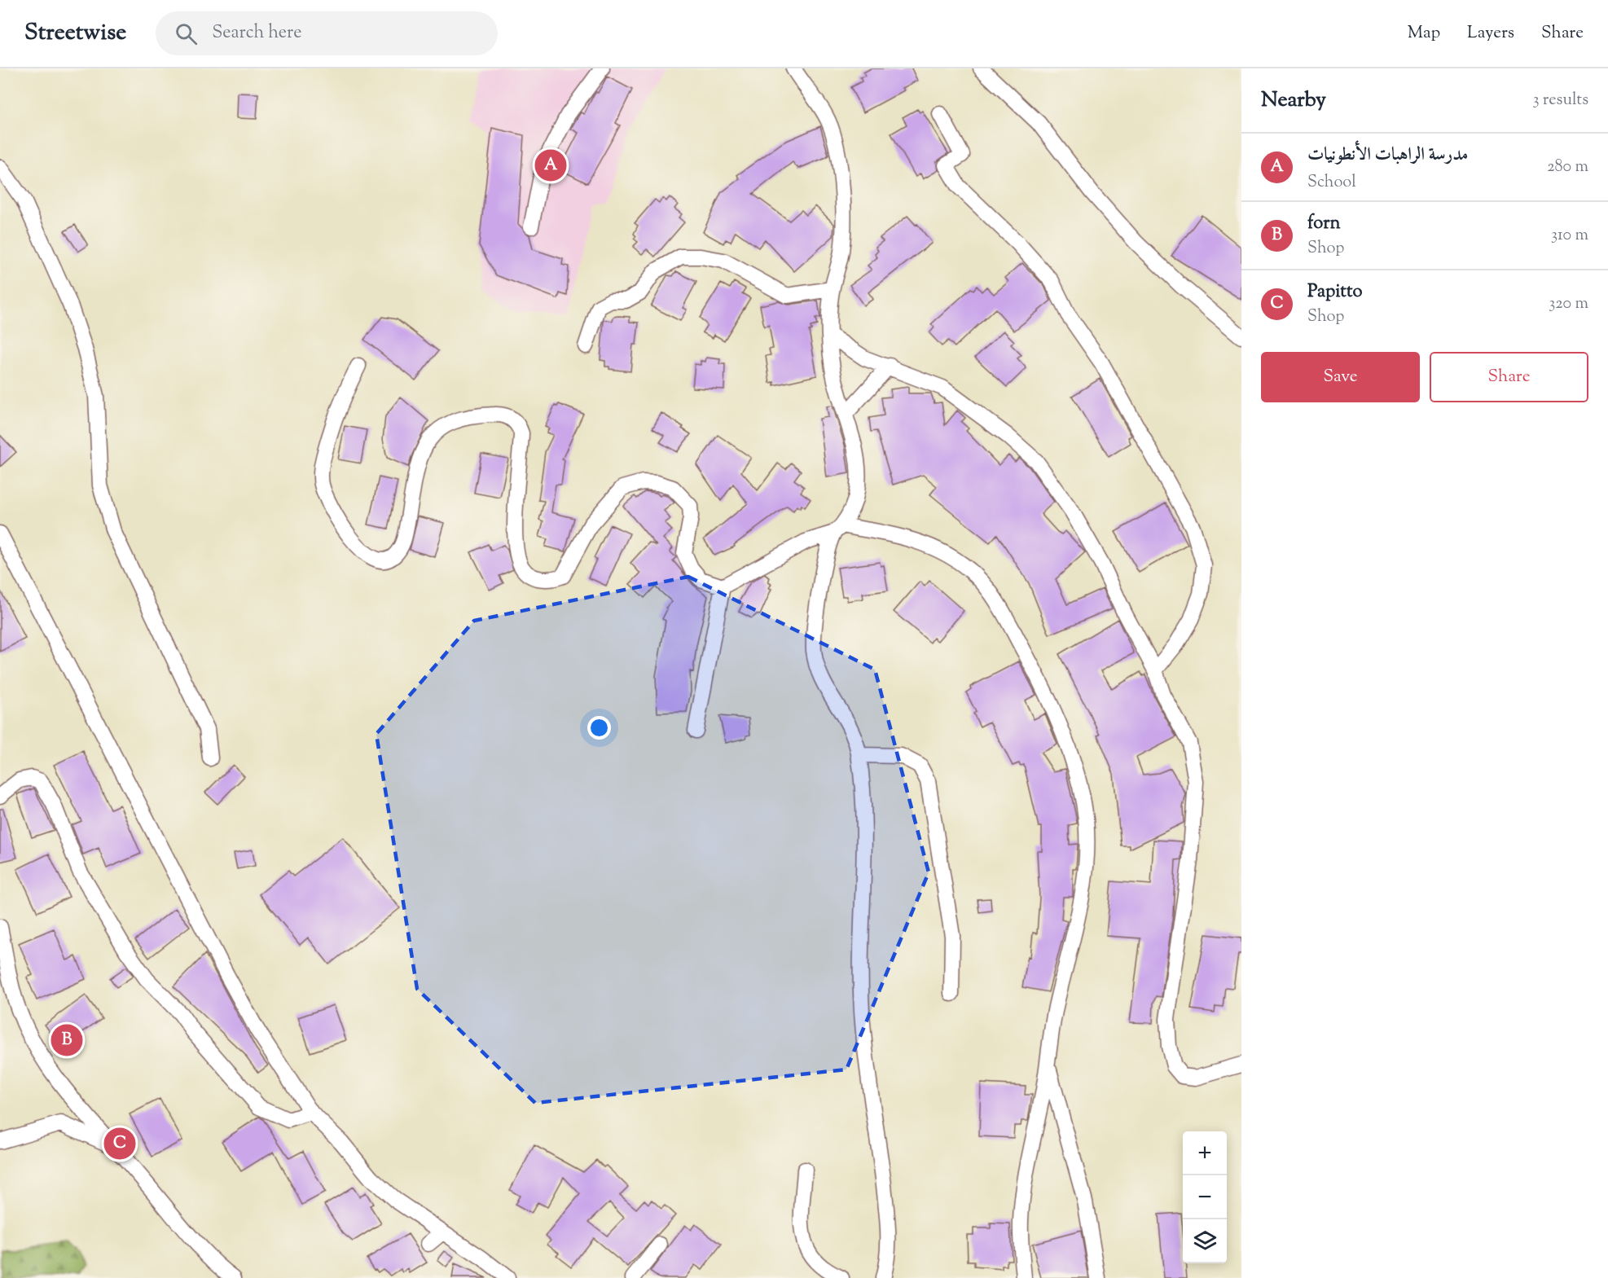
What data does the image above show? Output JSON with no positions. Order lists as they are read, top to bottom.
{
  "page": {
    "header": "Streetwise",
    "search": "Search here",
    "nav": ["Map", "Layers", "Share"],
    "heading": ["Nearby", "3 results"],
    "list": [
      {
        "mark": "A",
        "name": "مدرسة الراهبات الأنطونيات",
        "note": "School",
        "value": "280 m"
      },
      {
        "mark": "B",
        "name": "forn",
        "note": "Shop",
        "value": "310 m"
      },
      {
        "mark": "C",
        "name": "Papitto",
        "note": "Shop",
        "value": "320 m"
      }
    ],
    "pins": ["A", "B", "C"],
    "buttons": ["Save", "Share"],
    "map_buttons": ["+", "−"]
  }
}
